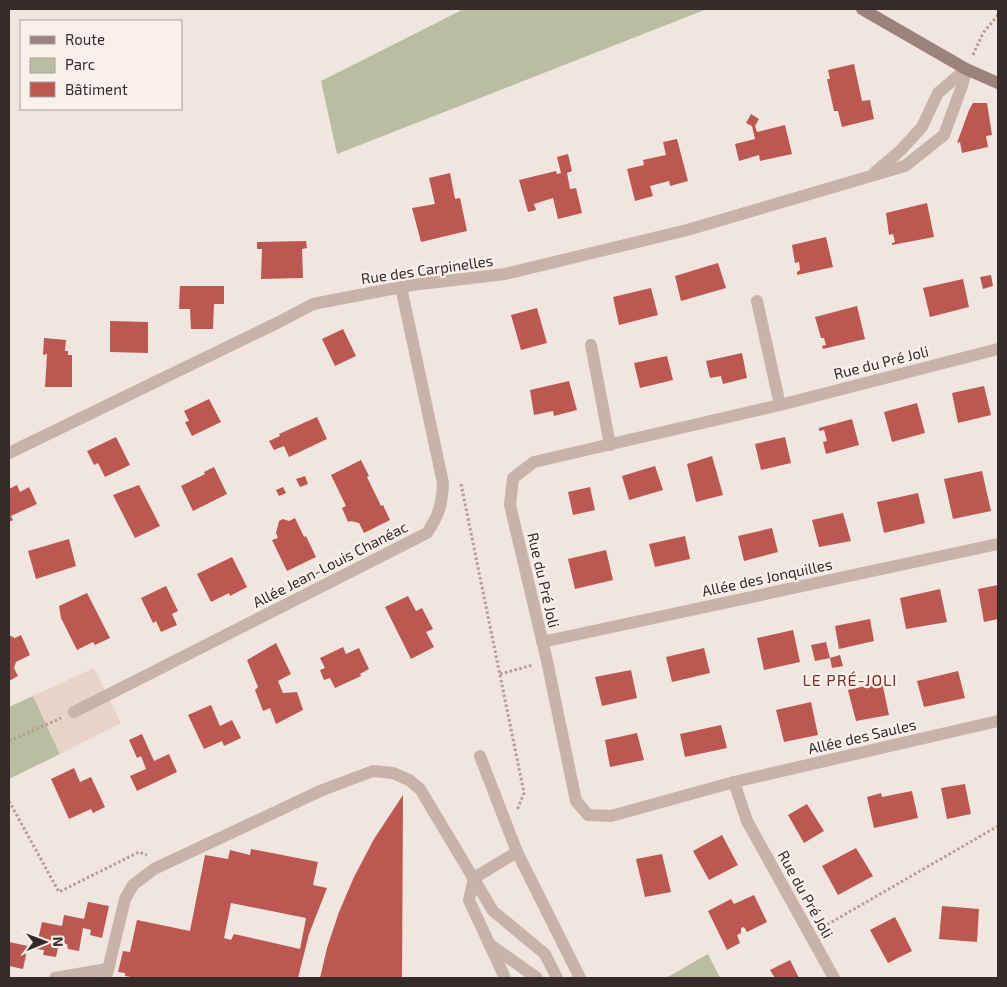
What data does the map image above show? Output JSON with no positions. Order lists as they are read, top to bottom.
{
  "streets": {
    "street": [
      "Rue des Carpinelles",
      "Rue du Pré Joli",
      "Allée Jean-Louis Chanéac",
      "Allée des Jonquilles",
      "Allée des Saules"
    ]
  },
  "crossings": [
    ["Rue des Carpinelles", "Allée Jean-Louis Chanéac"],
    ["Rue du Pré Joli", "Allée des Jonquilles"],
    ["Rue du Pré Joli", "Allée des Saules"]
  ],
  "districts": ["LE PRÉ-JOLI"],
  "legend": ["Route", "Parc", "Bâtiment"],
  "north": "right"
}
